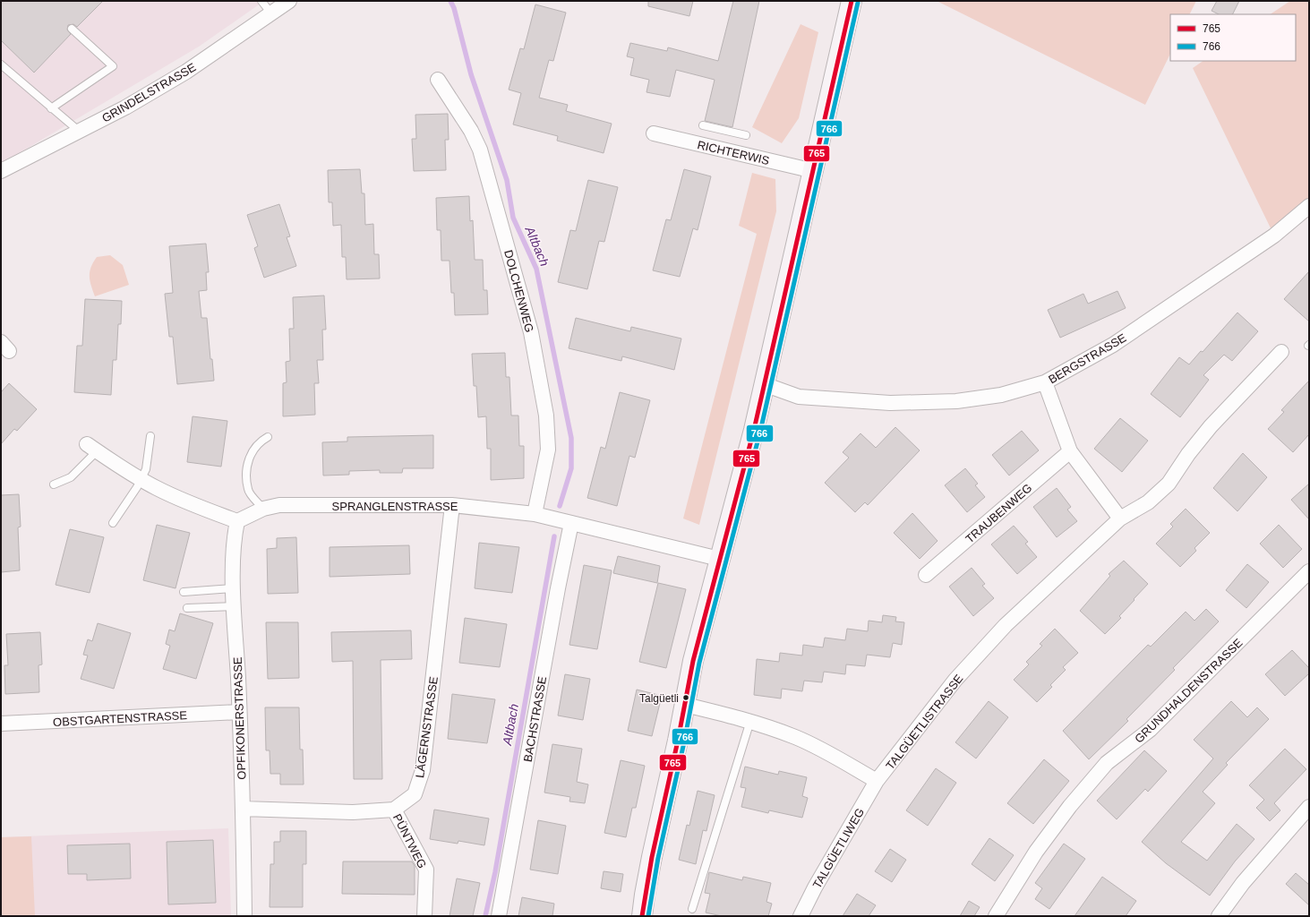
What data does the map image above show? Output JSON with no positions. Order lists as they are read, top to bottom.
{
  "streets": {
    "street": [
      "GRINDELSTRASSE",
      "RICHTERWIS",
      "DOLCHENWEG",
      "BERGSTRASSE",
      "SPRANGLENSTRASSE",
      "TRAUBENWEG",
      "GRUNDHALDENSTRASSE",
      "OBSTGARTENSTRASSE",
      "OPFIKONERSTRASSE",
      "BACHSTRASSE",
      "TALGÜETLISTRASSE",
      "LÄGERNSTRASSE",
      "PÜNTWEG",
      "TALGÜETLIWEG"
    ]
  },
  "crossings": [
    ["DOLCHENWEG", "SPRANGLENSTRASSE"],
    ["SPRANGLENSTRASSE", "OPFIKONERSTRASSE"],
    ["SPRANGLENSTRASSE", "BACHSTRASSE"],
    ["SPRANGLENSTRASSE", "LÄGERNSTRASSE"],
    ["OBSTGARTENSTRASSE", "OPFIKONERSTRASSE"],
    ["TALGÜETLISTRASSE", "TALGÜETLIWEG"],
    ["LÄGERNSTRASSE", "PÜNTWEG"]
  ],
  "water": ["Altbach"],
  "places": ["Talgüetli"],
  "lines": ["transit line 765", "transit line 766"],
  "legend": ["765", "766"]
}
